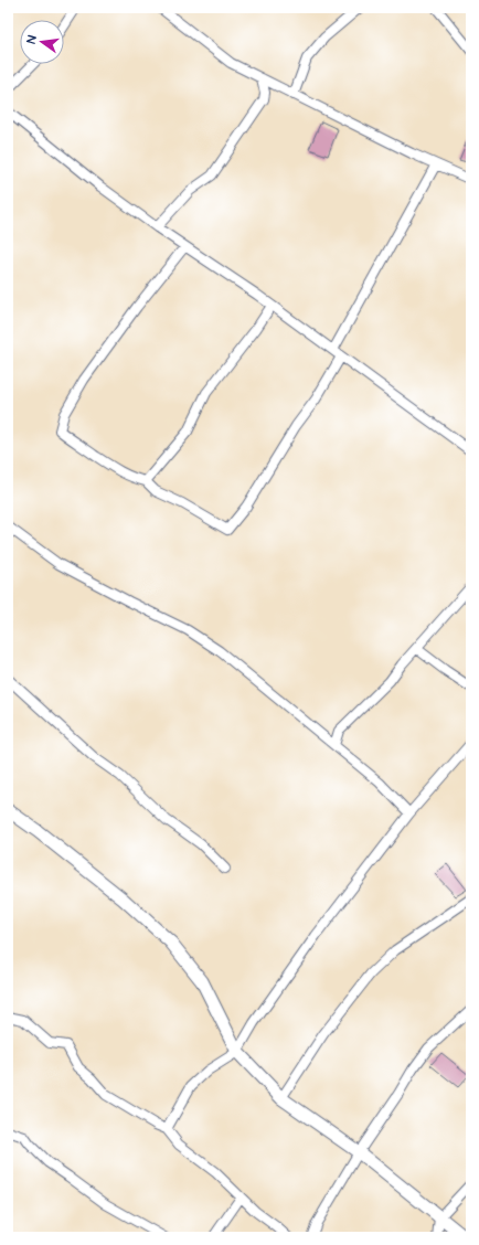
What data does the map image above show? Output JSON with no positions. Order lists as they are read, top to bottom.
{
  "north": "left"
}
